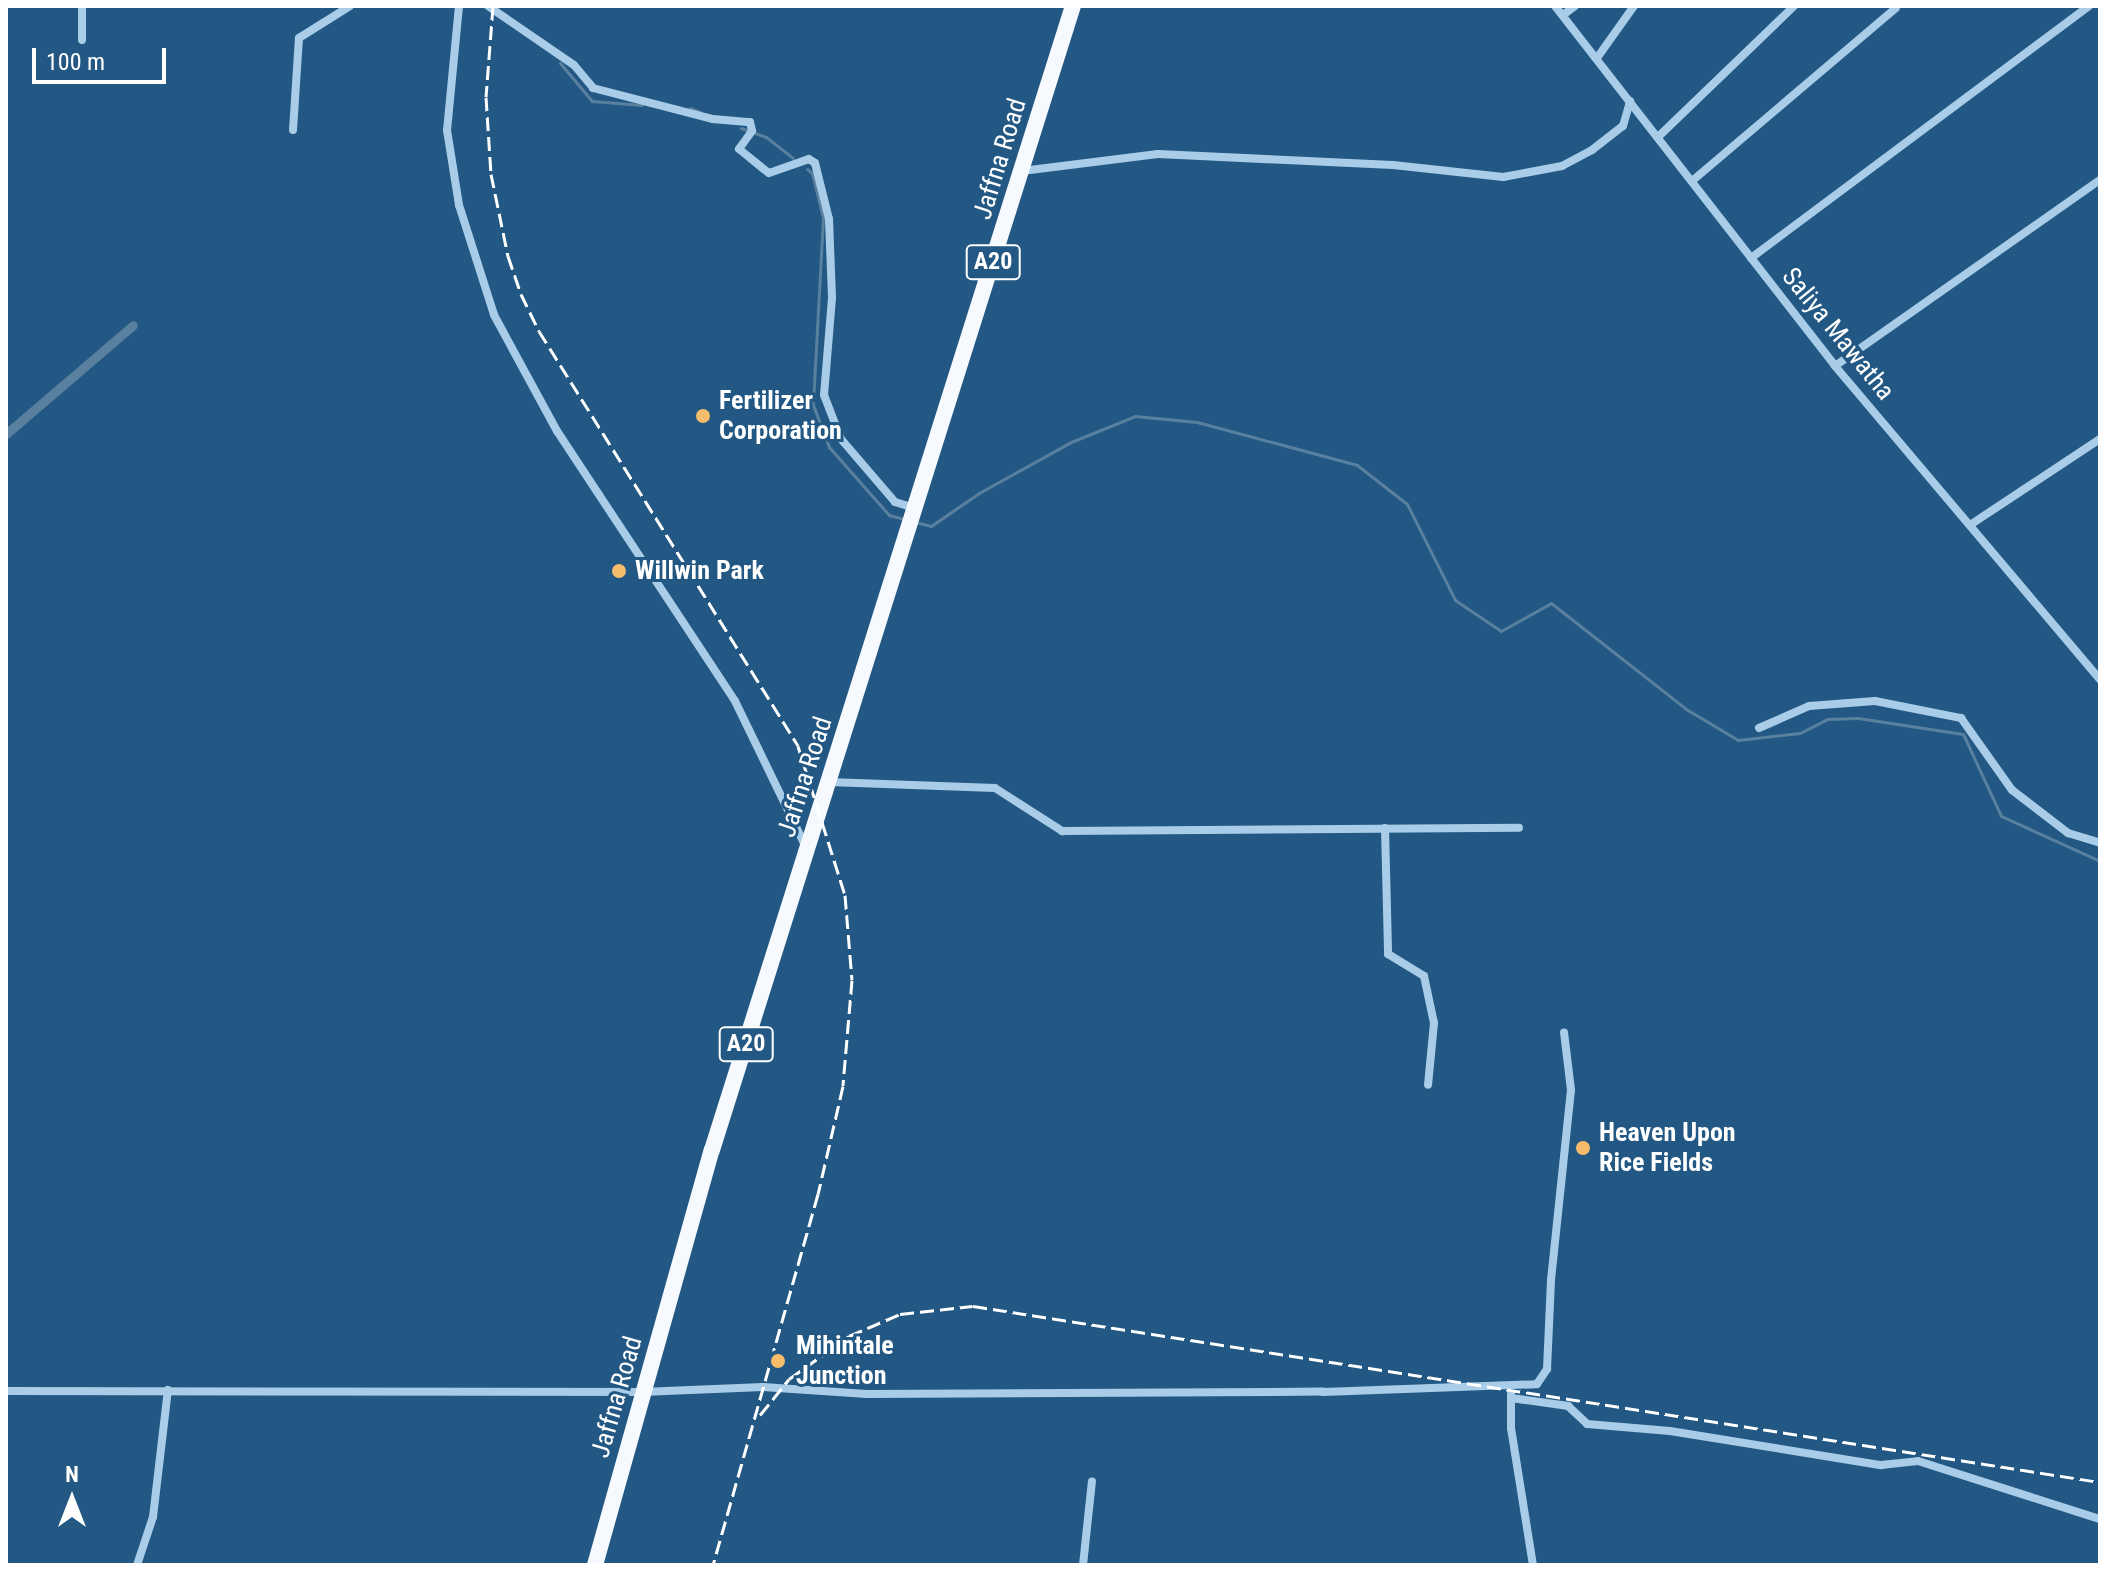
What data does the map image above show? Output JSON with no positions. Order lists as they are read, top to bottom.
{
  "streets": {
    "highway": ["Jaffna Road", "A20"],
    "street": ["Saliya Mawatha"]
  },
  "places": [
    "Fertilizer Corporation",
    "Willwin Park",
    "Heaven Upon Rice Fields",
    "Mihintale Junction"
  ],
  "scale_bar": "100 m",
  "north": "top"
}
